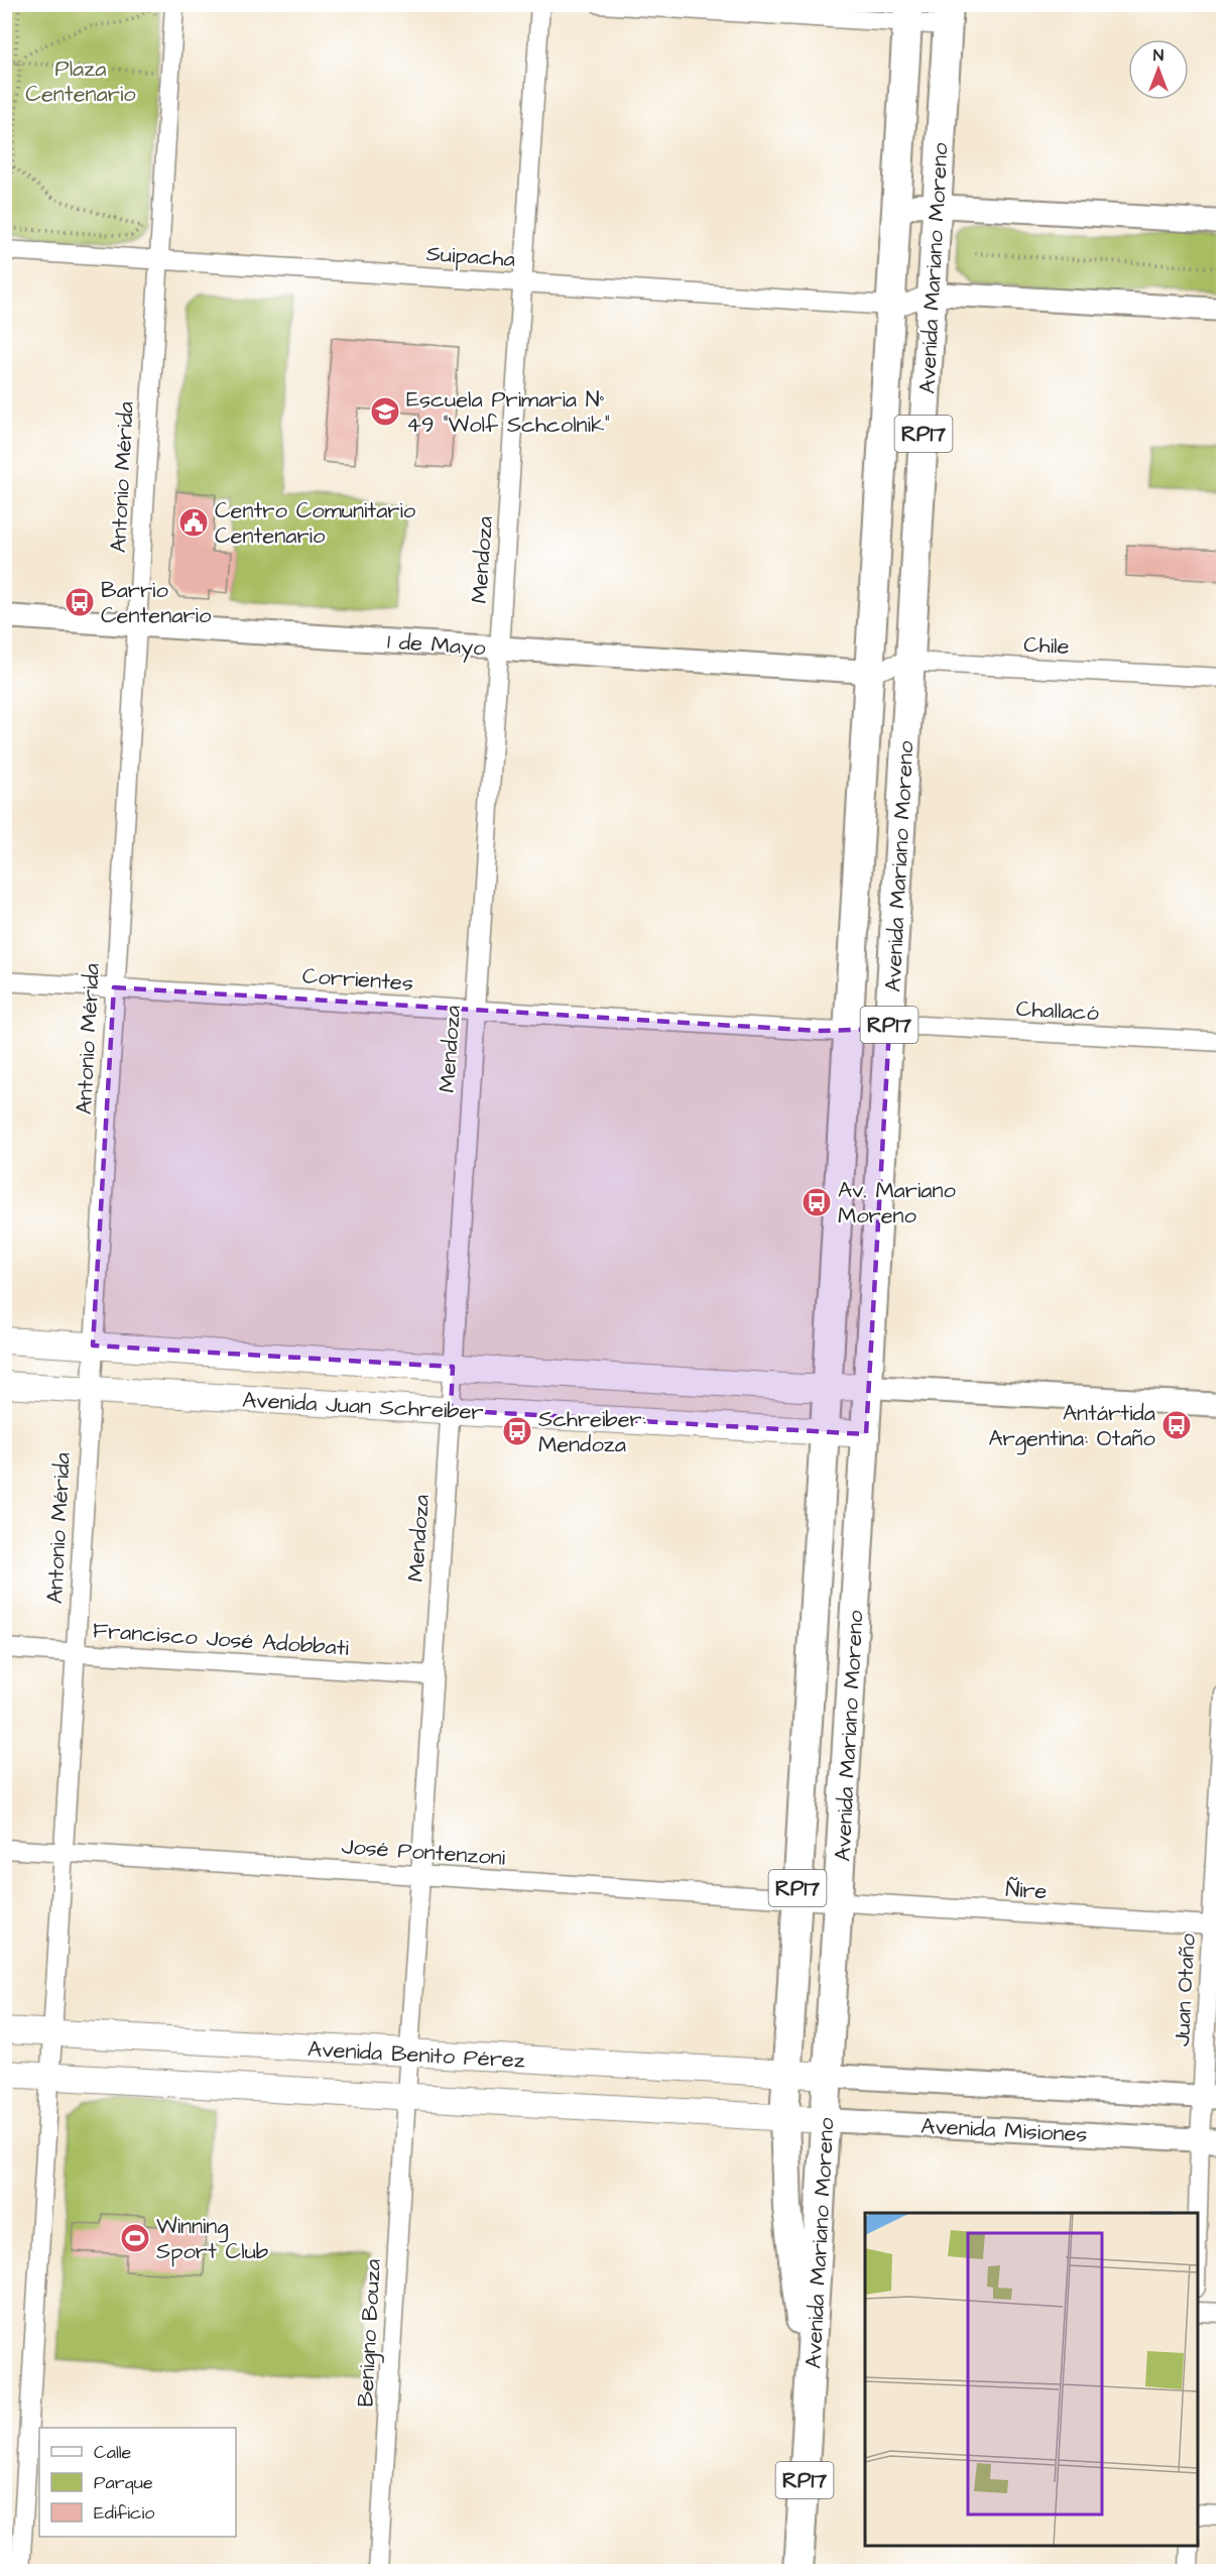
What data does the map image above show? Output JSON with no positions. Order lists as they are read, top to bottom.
{
  "streets": {
    "main road": [
      "Avenida Mariano Moreno",
      "RP17",
      "Avenida Juan Schreiber",
      "Avenida Benito Pérez",
      "Avenida Misiones"
    ],
    "street": [
      "Suipacha",
      "Antonio Mérida",
      "Mendoza",
      "1 de Mayo",
      "Chile",
      "Corrientes",
      "Challacó",
      "Francisco José Adobbati",
      "José Pontenzoni",
      "Ñire",
      "Juan Otaño",
      "Benigno Bouza"
    ]
  },
  "crossings": [
    ["Suipacha", "Avenida Mariano Moreno"],
    ["Suipacha", "Antonio Mérida"],
    ["Suipacha", "Mendoza"],
    ["Avenida Mariano Moreno", "RP17"],
    ["Avenida Mariano Moreno", "1 de Mayo"],
    ["Avenida Mariano Moreno", "Chile"],
    ["Avenida Mariano Moreno", "Corrientes"],
    ["Avenida Mariano Moreno", "Challacó"],
    ["Avenida Mariano Moreno", "Avenida Juan Schreiber"],
    ["Avenida Mariano Moreno", "José Pontenzoni"],
    ["Avenida Mariano Moreno", "Ñire"],
    ["Avenida Mariano Moreno", "Avenida Benito Pérez"],
    ["Avenida Mariano Moreno", "Avenida Misiones"],
    ["Antonio Mérida", "1 de Mayo"],
    ["Antonio Mérida", "Corrientes"],
    ["Antonio Mérida", "Avenida Juan Schreiber"],
    ["Antonio Mérida", "Francisco José Adobbati"],
    ["Antonio Mérida", "José Pontenzoni"],
    ["Antonio Mérida", "Avenida Benito Pérez"],
    ["Mendoza", "1 de Mayo"],
    ["Mendoza", "Corrientes"],
    ["Mendoza", "Avenida Juan Schreiber"],
    ["Mendoza", "Francisco José Adobbati"],
    ["Mendoza", "José Pontenzoni"],
    ["Mendoza", "Avenida Benito Pérez"],
    ["Mendoza", "Benigno Bouza"],
    ["1 de Mayo", "Chile"],
    ["Corrientes", "Challacó"],
    ["José Pontenzoni", "Ñire"],
    ["Ñire", "Juan Otaño"],
    ["Juan Otaño", "Avenida Misiones"],
    ["Avenida Benito Pérez", "Avenida Misiones"],
    ["Avenida Benito Pérez", "Benigno Bouza"]
  ],
  "parks": ["Plaza Centenario"],
  "places": {
    "school or university": ["Escuela Primaria N° 49 \"Wolf Schcolnik\""],
    "public building": ["Centro Comunitario Centenario"],
    "bus stop": [
      "Barrio Centenario",
      "Av. Mariano Moreno",
      "Antártida Argentina: Otaño",
      "Schreiber: Mendoza"
    ],
    "sports": ["Winning Sport Club"]
  },
  "legend": ["Calle", "Parque", "Edificio"],
  "north": "top"
}
